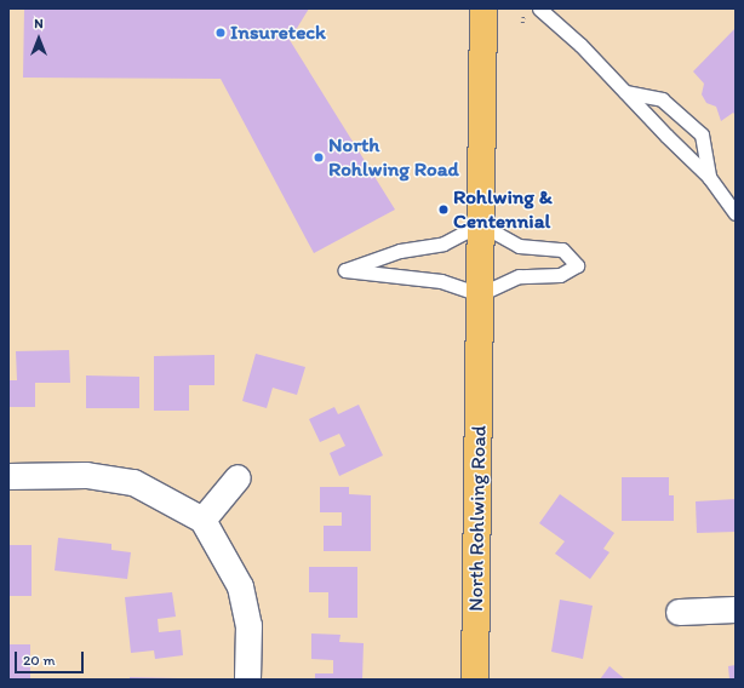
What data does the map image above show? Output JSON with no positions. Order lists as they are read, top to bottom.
{
  "streets": {
    "main road": ["North Rohlwing Road"]
  },
  "places": ["Insureteck", "North Rohlwing Road", "Rohlwing & Centennial"],
  "scale_bar": "20 m",
  "north": "top"
}
